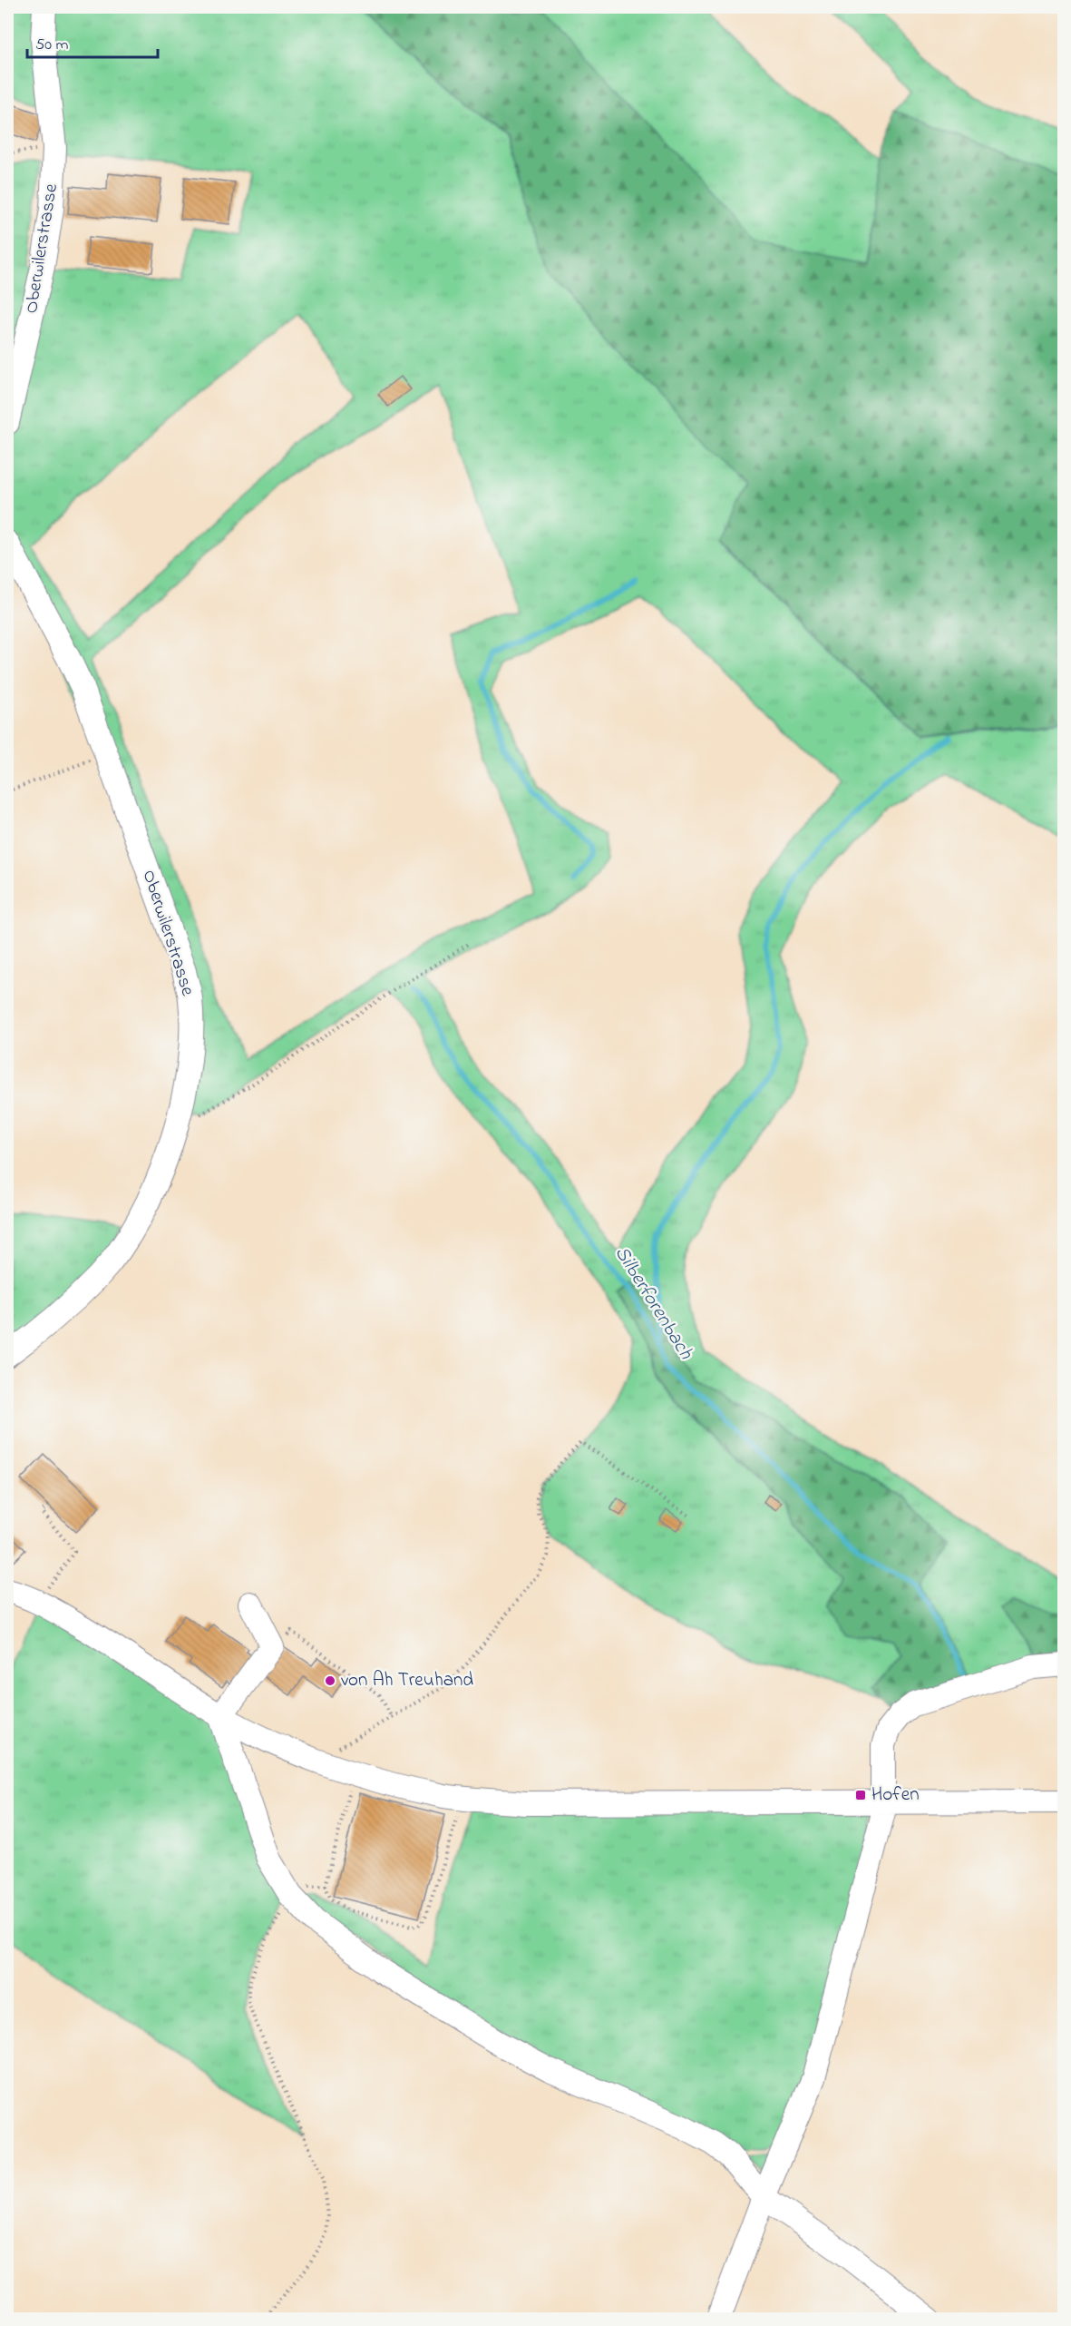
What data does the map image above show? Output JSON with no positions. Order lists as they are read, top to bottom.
{
  "streets": {
    "street": ["Oberwilerstrasse"]
  },
  "water": ["Silberforenbach"],
  "places": {
    "other": ["von Ah Treuhand"],
    "transit": ["Hofen"]
  },
  "scale_bar": "50 m"
}
